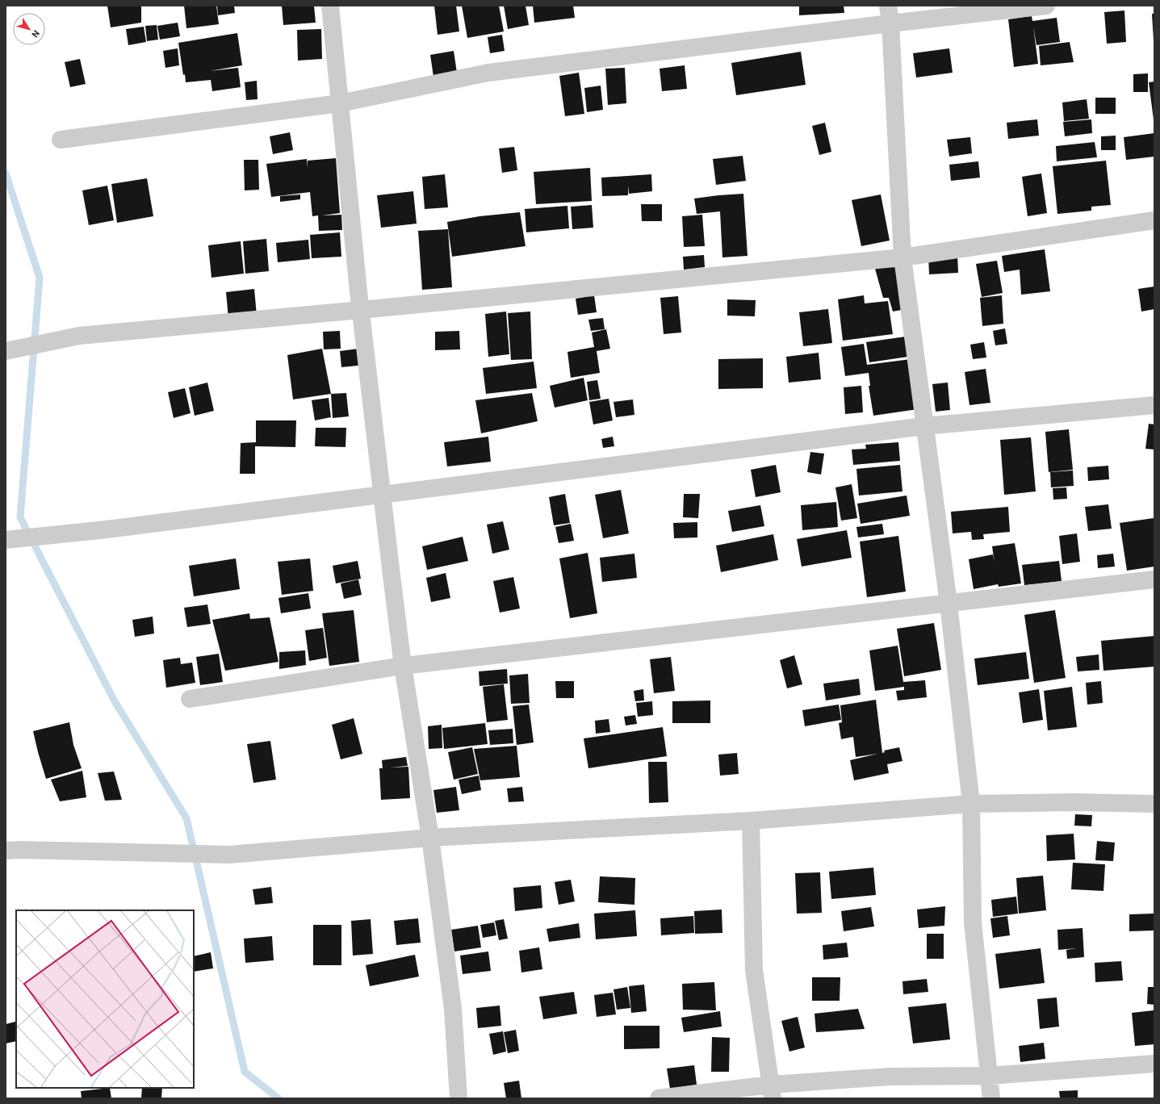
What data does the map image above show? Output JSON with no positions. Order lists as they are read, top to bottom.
{
  "north": "bottom right"
}
